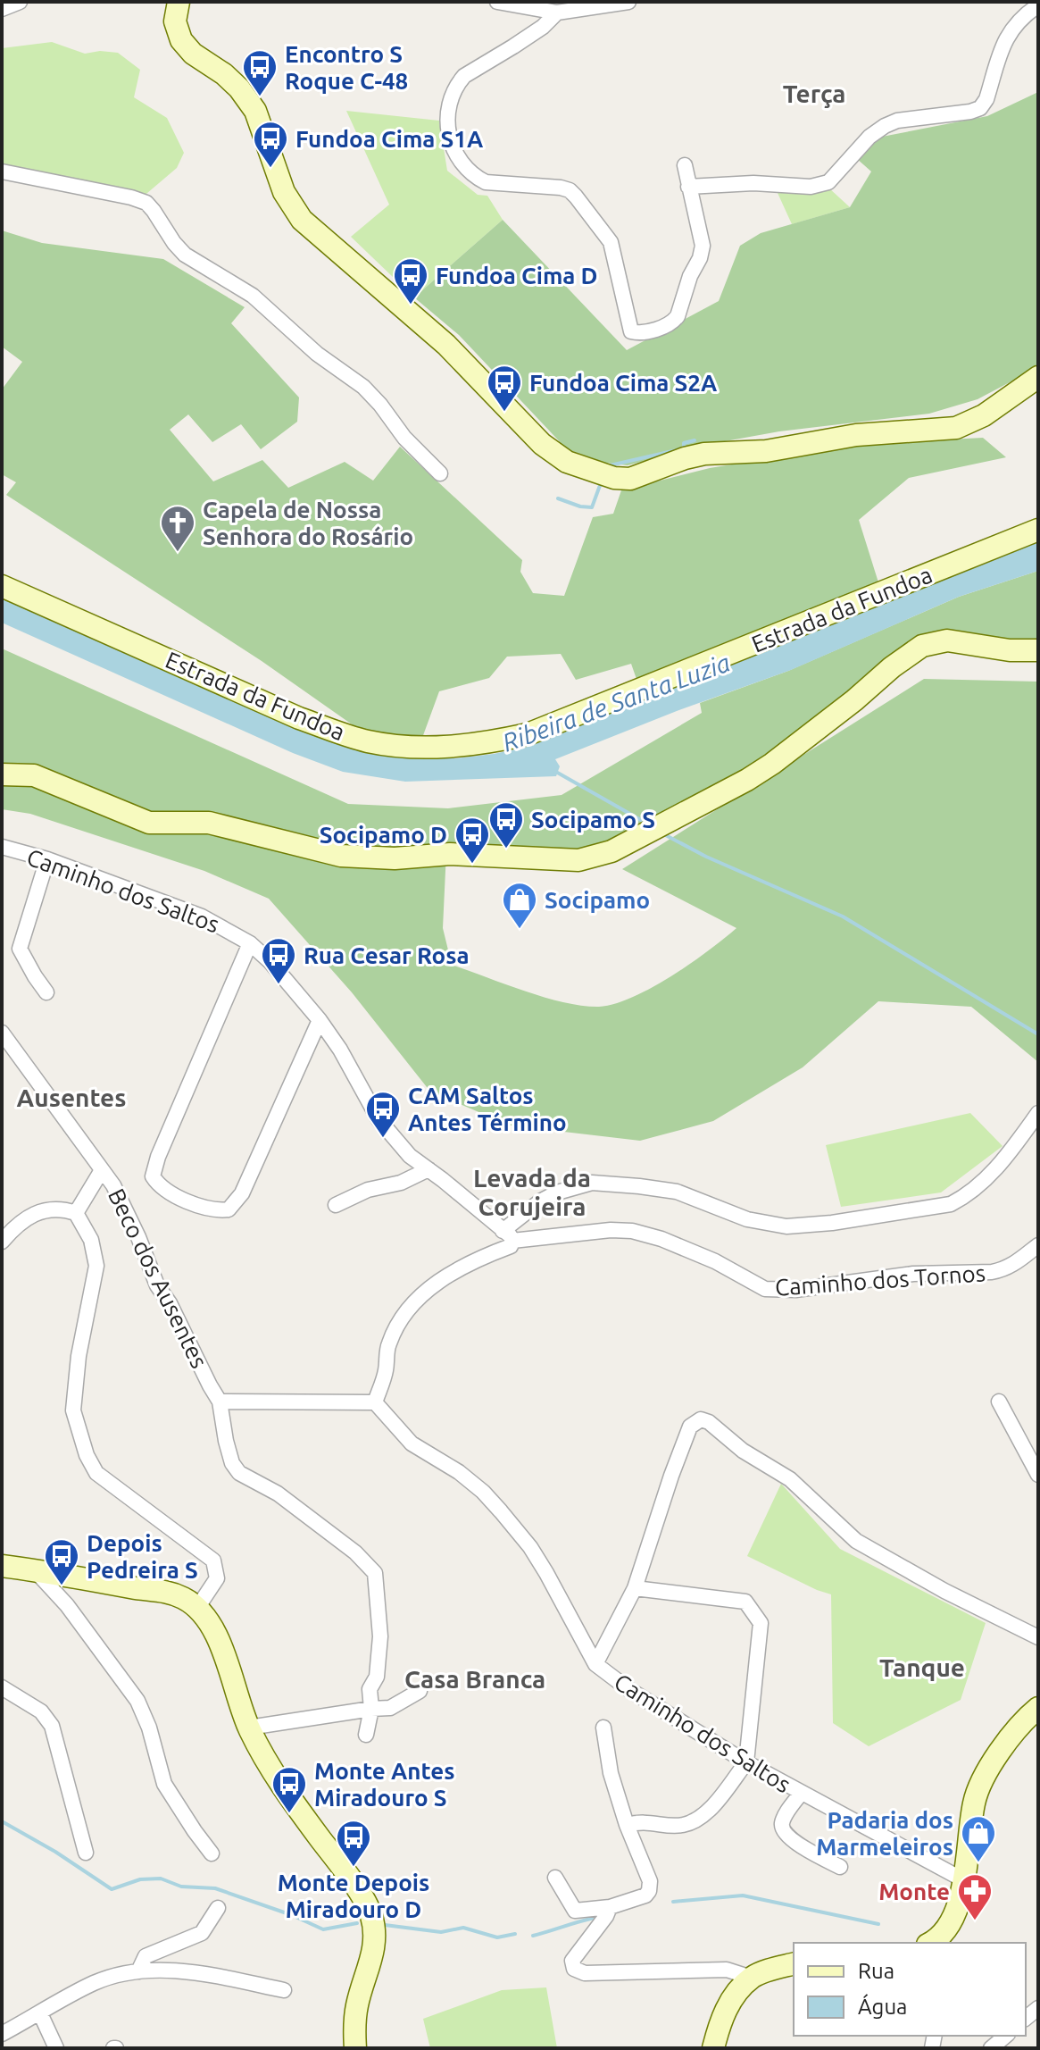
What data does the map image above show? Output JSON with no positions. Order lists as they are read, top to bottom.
{
  "streets": {
    "main road": ["Estrada da Fundoa"],
    "street": ["Caminho dos Saltos", "Beco dos Ausentes", "Caminho dos Tornos"]
  },
  "crossings": [
    ["Caminho dos Saltos", "Caminho dos Tornos"]
  ],
  "districts": [
    "Terça",
    "Ausentes",
    "Levada da Corujeira",
    "Tanque",
    "Casa Branca"
  ],
  "water": ["Ribeira de Santa Luzia"],
  "places": {
    "bus stop": [
      "Encontro S Roque C-48",
      "Fundoa Cima S1A",
      "Fundoa Cima D",
      "Fundoa Cima S2A",
      "Socipamo S",
      "Socipamo D",
      "Rua Cesar Rosa",
      "CAM Saltos Antes Término",
      "Depois Pedreira S",
      "Monte Antes Miradouro S",
      "Monte Depois Miradouro D"
    ],
    "church": ["Capela de Nossa Senhora do Rosário"],
    "shop": ["Socipamo", "Padaria dos Marmeleiros"],
    "pharmacy": ["Monte"]
  },
  "legend": ["Rua", "Água"]
}
